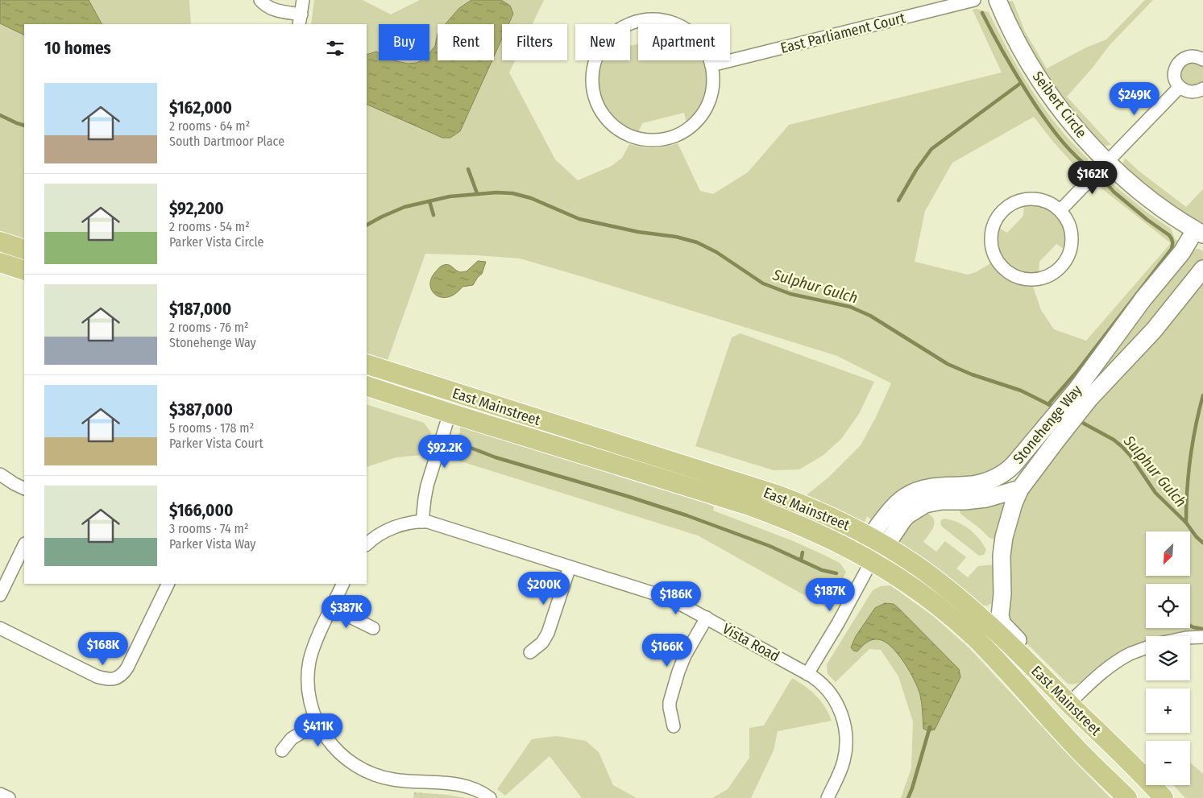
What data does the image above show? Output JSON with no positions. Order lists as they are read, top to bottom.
{
  "streets": {
    "main road": ["East Mainstreet"],
    "street": [
      "East Parliament Court",
      "Seibert Circle",
      "Stonehenge Way",
      "Vista Road"
    ]
  },
  "crossings": [
    ["Seibert Circle", "Stonehenge Way"],
    ["East Mainstreet", "Stonehenge Way"],
    ["Stonehenge Way", "Vista Road"]
  ],
  "water": ["Sulphur Gulch"],
  "north": "bottom left",
  "page": {
    "chip": [
      "Buy",
      "Rent",
      "Filters",
      "New",
      "Apartment"
    ],
    "heading": "10 homes",
    "list": [
      {
        "name": "$162,000",
        "note": "2 rooms · 64 m² · South Dartmoor Place"
      },
      {
        "name": "$92,200",
        "note": "2 rooms · 54 m² · Parker Vista Circle"
      },
      {
        "name": "$187,000",
        "note": "2 rooms · 76 m² · Stonehenge Way"
      },
      {
        "name": "$387,000",
        "note": "5 rooms · 178 m² · Parker Vista Court"
      },
      {
        "name": "$166,000",
        "note": "3 rooms · 74 m² · Parker Vista Way"
      }
    ],
    "price": [
      "$249K",
      "$162K",
      "$92.2K",
      "$200K",
      "$187K",
      "$186K",
      "$387K",
      "$168K",
      "$166K",
      "$411K"
    ],
    "map_buttons": ["+", "−"]
  }
}
